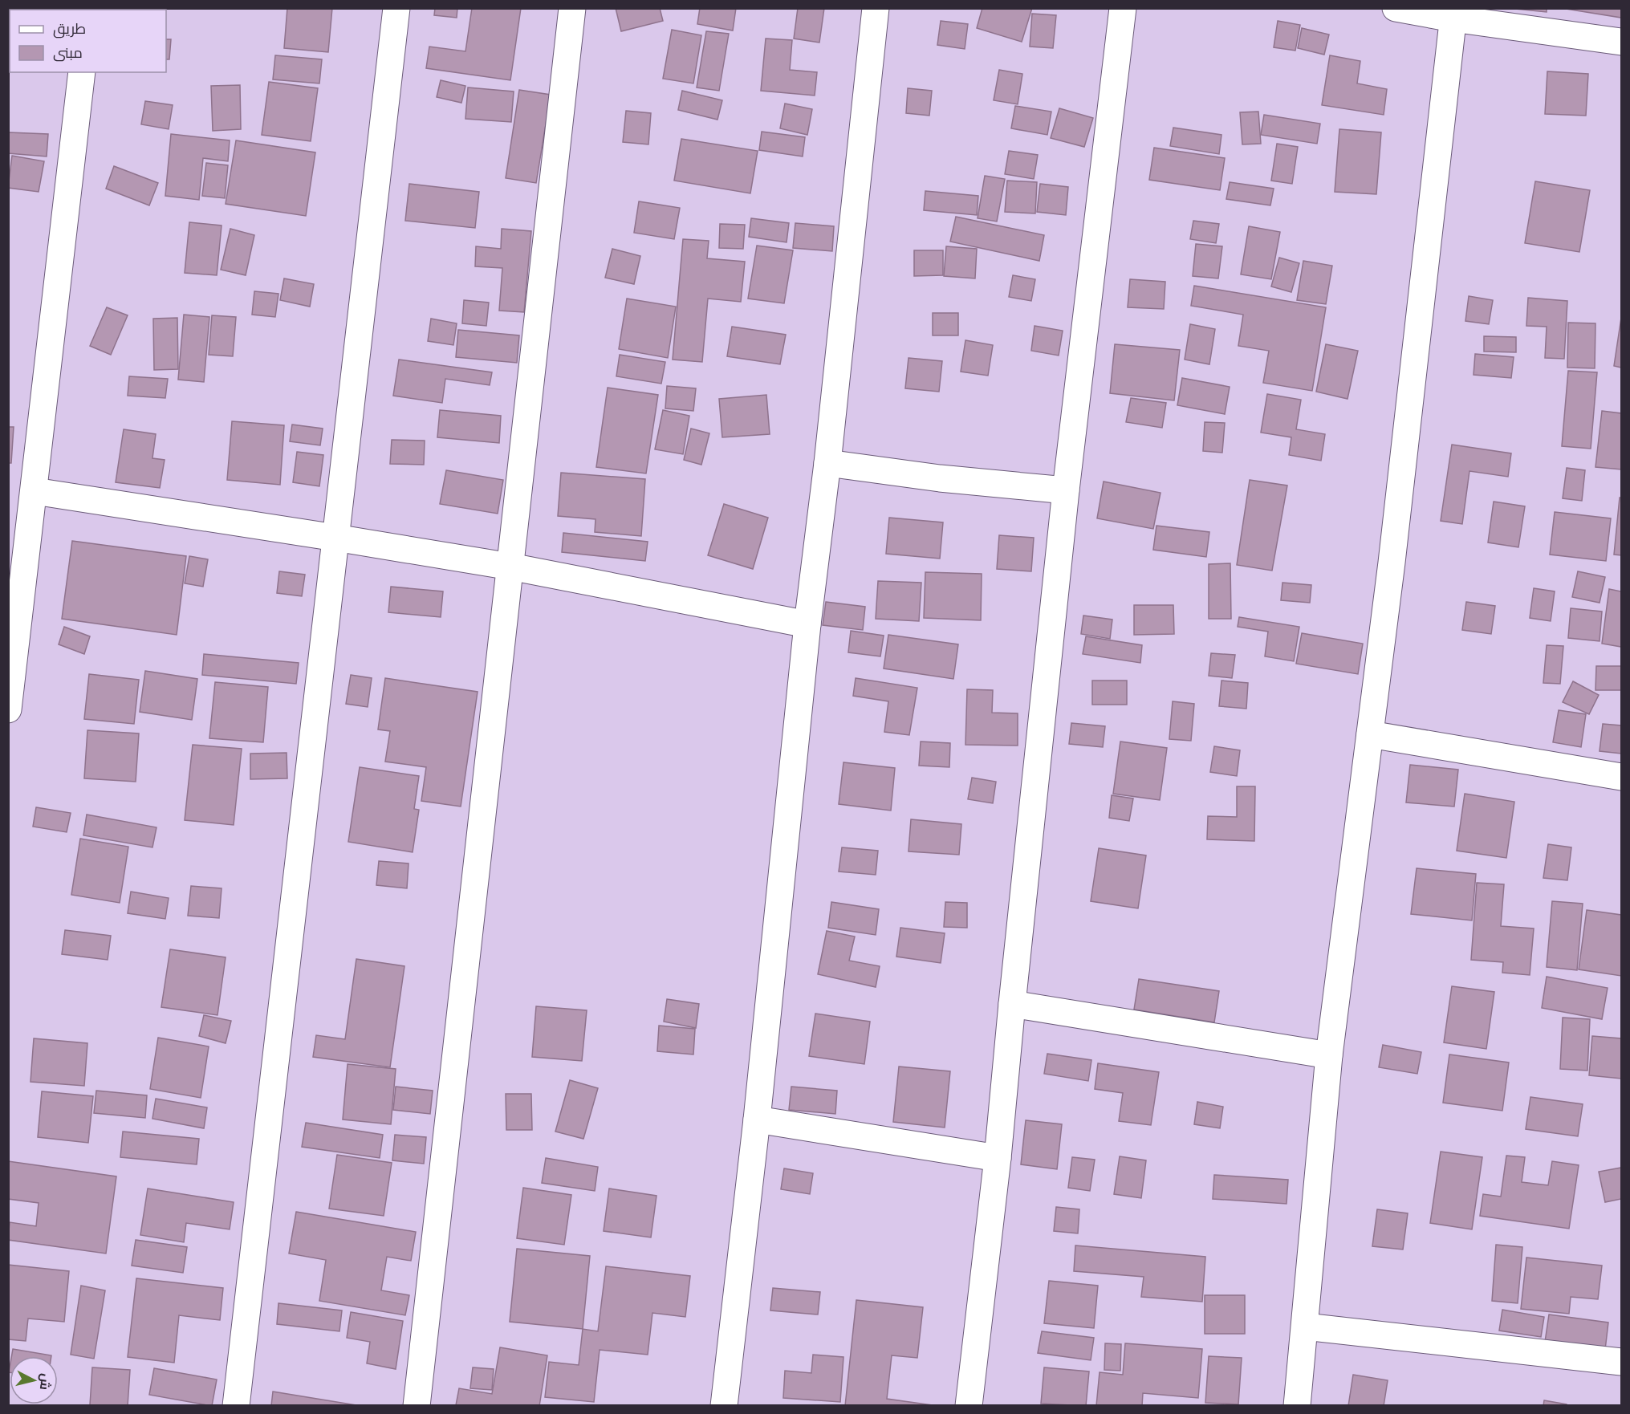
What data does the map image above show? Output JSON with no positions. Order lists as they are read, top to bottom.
{
  "legend": ["طريق", "مبنى"],
  "north": "right"
}
